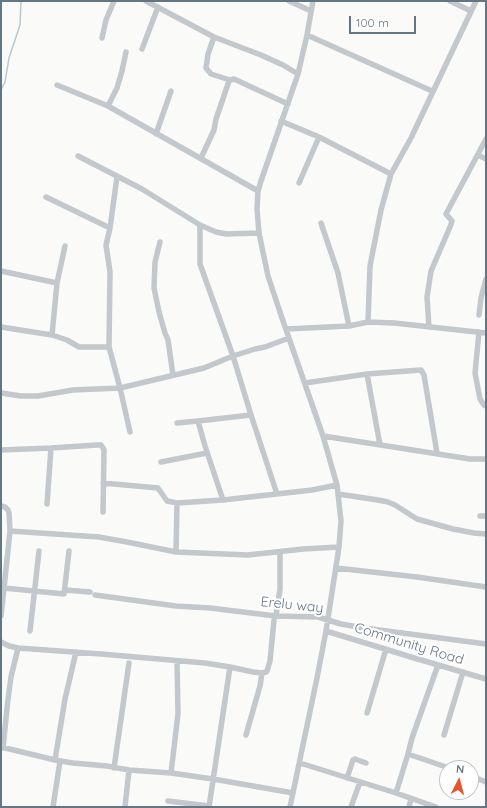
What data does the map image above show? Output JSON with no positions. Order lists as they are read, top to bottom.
{
  "streets": {
    "street": ["Erelu way", "Community Road"]
  },
  "scale_bar": "100 m",
  "north": "top"
}
